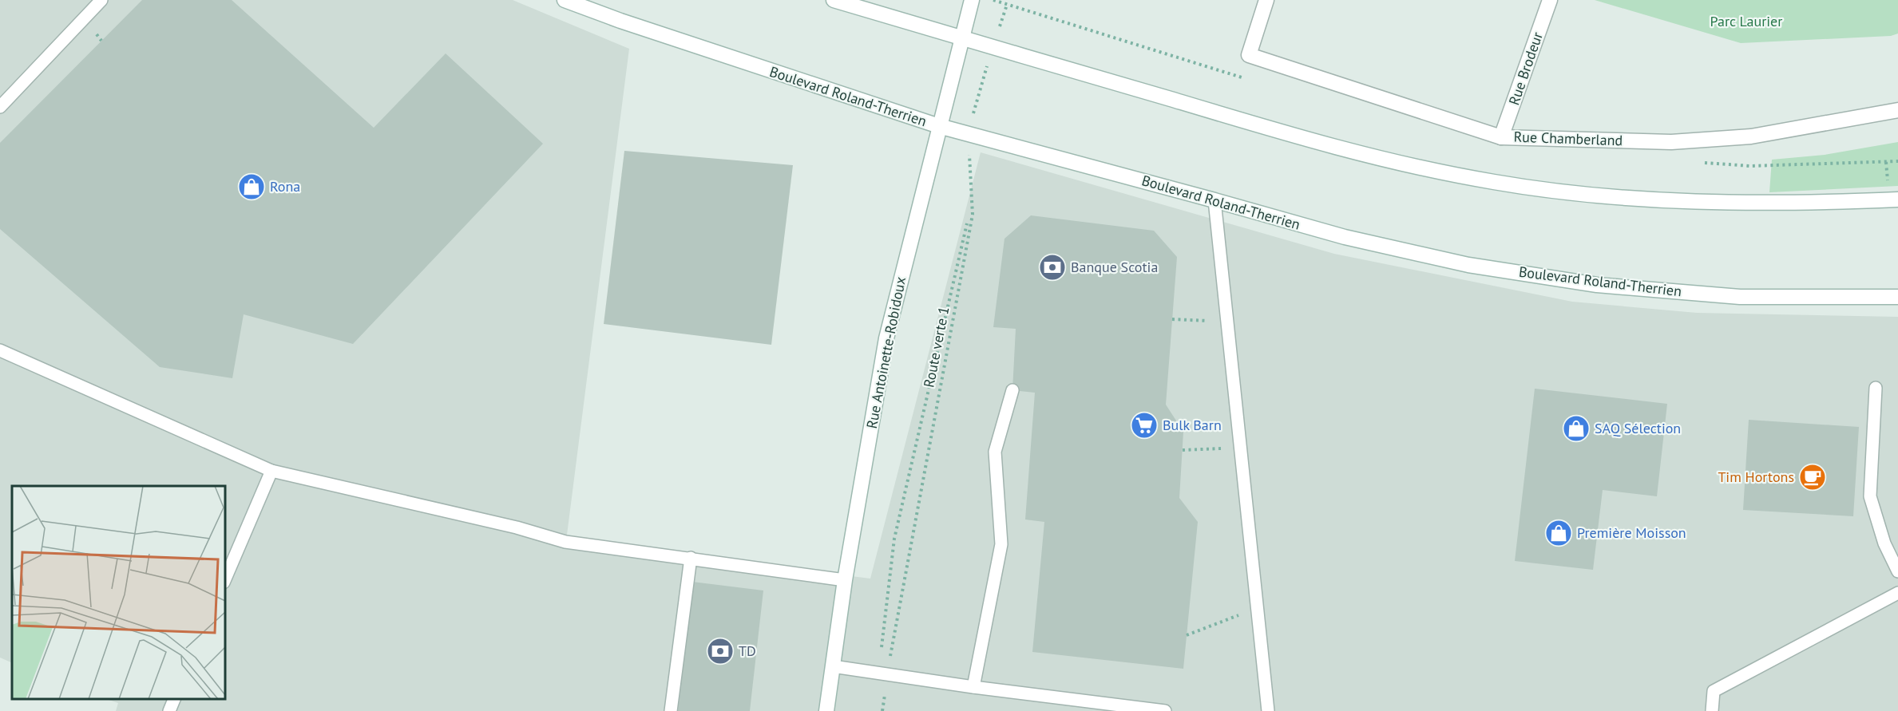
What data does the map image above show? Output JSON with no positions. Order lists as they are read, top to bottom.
{
  "streets": {
    "main road": [
      "Rue Brodeur",
      "Boulevard Roland-Therrien",
      "Rue Chamberland",
      "Rue Antoinette-Robidoux"
    ],
    "path": ["Route verte 1"]
  },
  "crossings": [
    ["Rue Brodeur", "Rue Chamberland"],
    ["Boulevard Roland-Therrien", "Route verte 1"],
    ["Boulevard Roland-Therrien", "Rue Antoinette-Robidoux"]
  ],
  "parks": ["Parc Laurier"],
  "places": {
    "shop": ["Rona", "SAQ Sélection", "Première Moisson"],
    "bank": ["Banque Scotia", "TD"],
    "supermarket": ["Bulk Barn"],
    "cafe": ["Tim Hortons"]
  }
}
